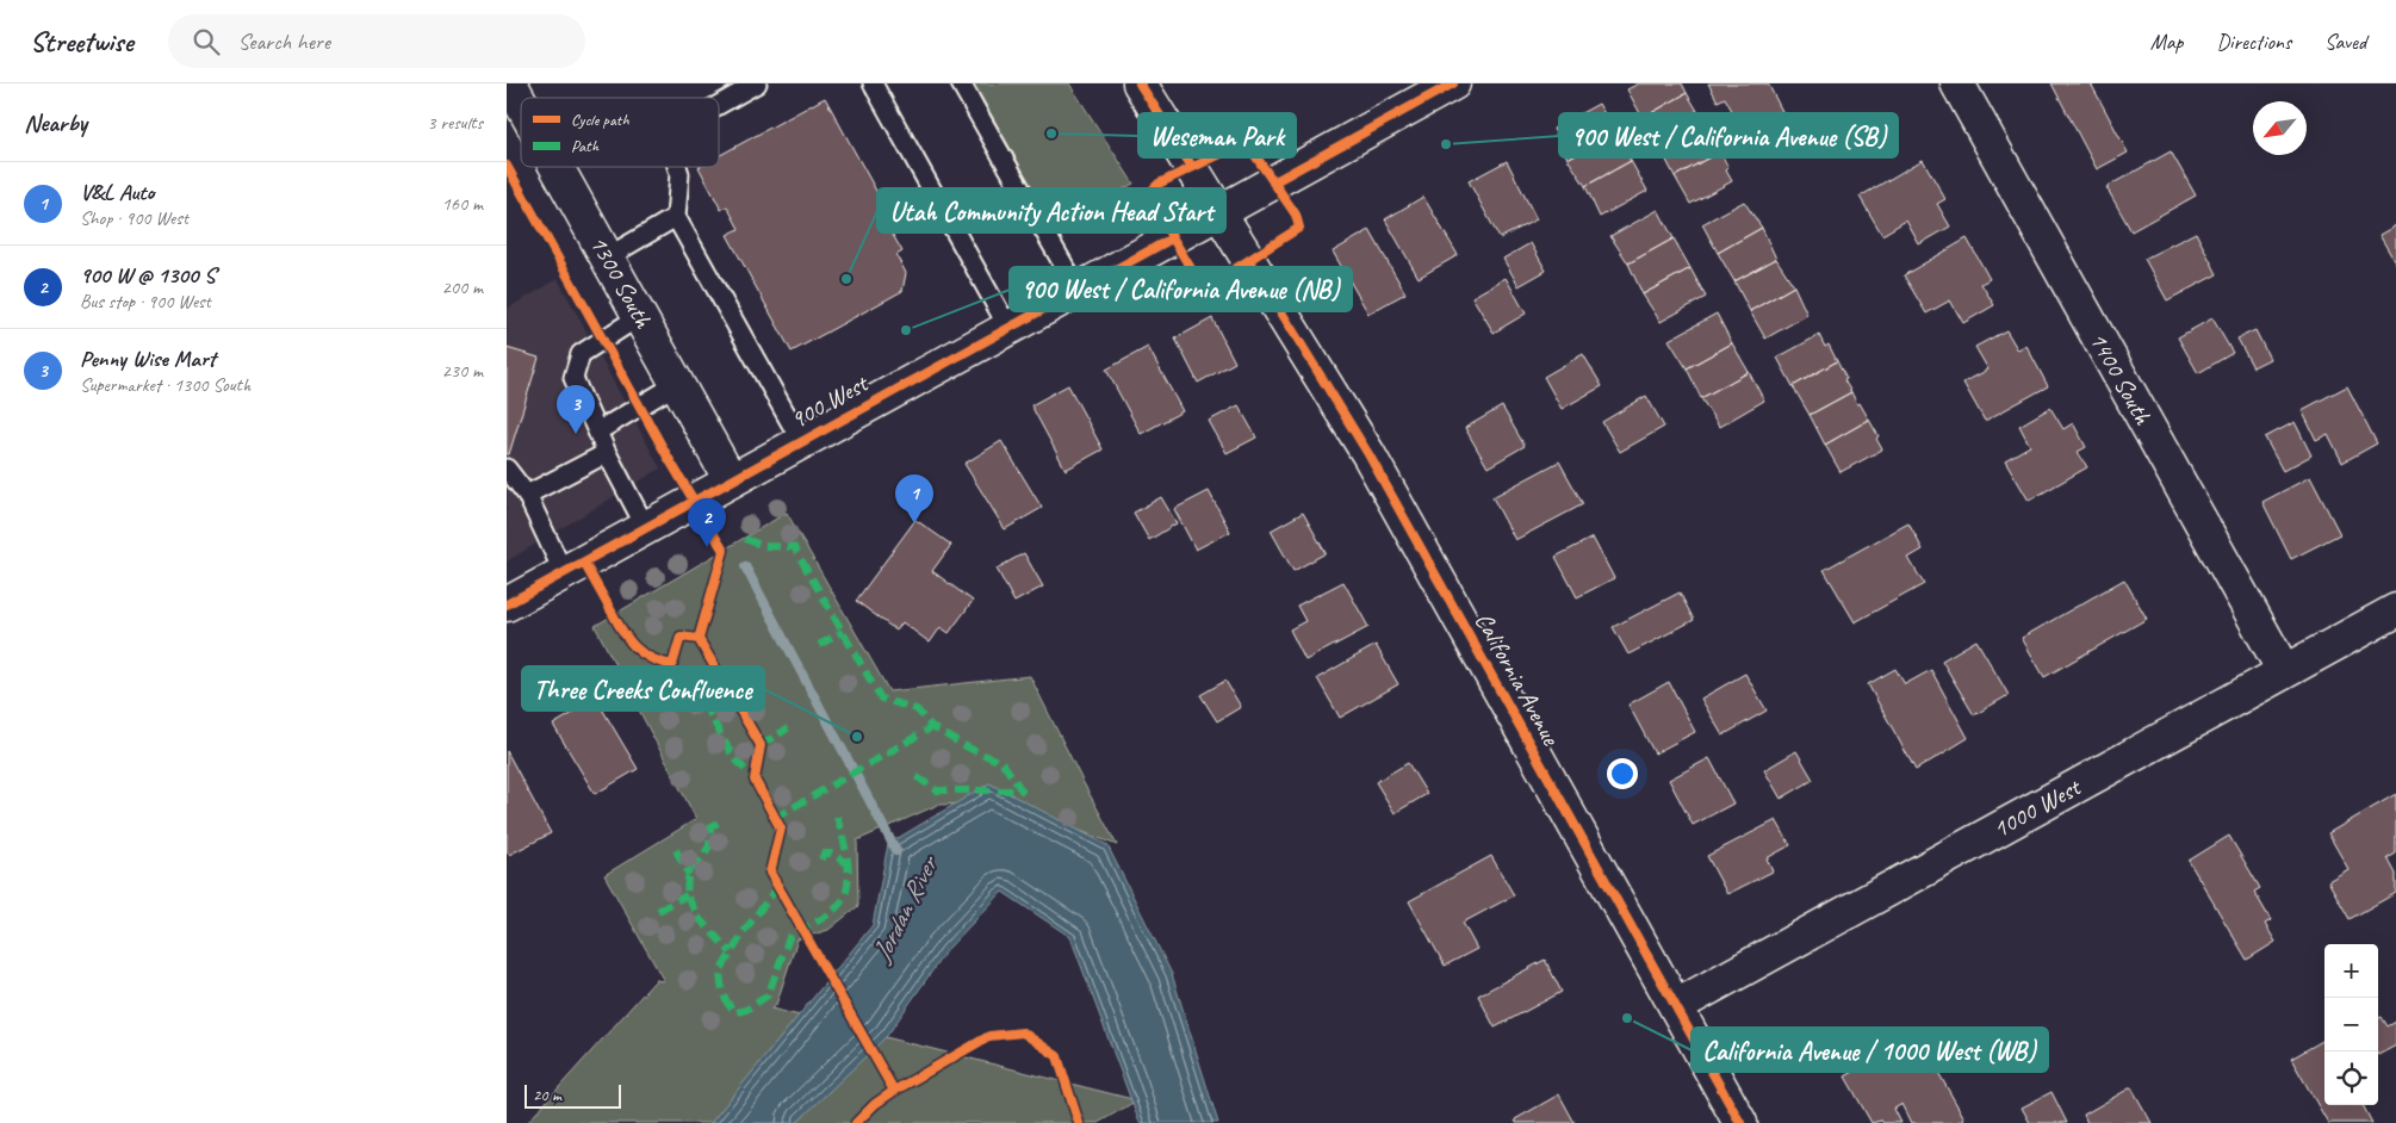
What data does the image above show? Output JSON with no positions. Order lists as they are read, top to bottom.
{
  "streets": {
    "main road": [
      "1300 South",
      "1400 South",
      "900 West",
      "California Avenue",
      "1000 West"
    ]
  },
  "crossings": [
    ["1300 South", "900 West"],
    ["1400 South", "1000 West"],
    ["900 West", "California Avenue"],
    ["California Avenue", "1000 West"]
  ],
  "water": ["Jordan River"],
  "places": [
    "Weseman Park",
    "900 West / California Avenue (SB)",
    "Utah Community Action Head Start",
    "900 West / California Avenue (NB)",
    "Three Creeks Confluence",
    "California Avenue / 1000 West (WB)"
  ],
  "legend": ["Cycle path", "Path"],
  "scale_bar": "20 m",
  "north": "bottom left",
  "page": {
    "header": "Streetwise",
    "search": "Search here",
    "nav": ["Map", "Directions", "Saved"],
    "heading": ["Nearby", "3 results"],
    "list": [
      {
        "mark": "1",
        "name": "V&L Auto",
        "note": "Shop · 900 West",
        "value": "160 m"
      },
      {
        "mark": "2",
        "name": "900 W @ 1300 S",
        "note": "Bus stop · 900 West",
        "value": "200 m"
      },
      {
        "mark": "3",
        "name": "Penny Wise Mart",
        "note": "Supermarket · 1300 South",
        "value": "230 m"
      }
    ],
    "pins": ["3", "1", "2"],
    "map_buttons": ["+", "−"],
    "scale": "20 m"
  }
}
